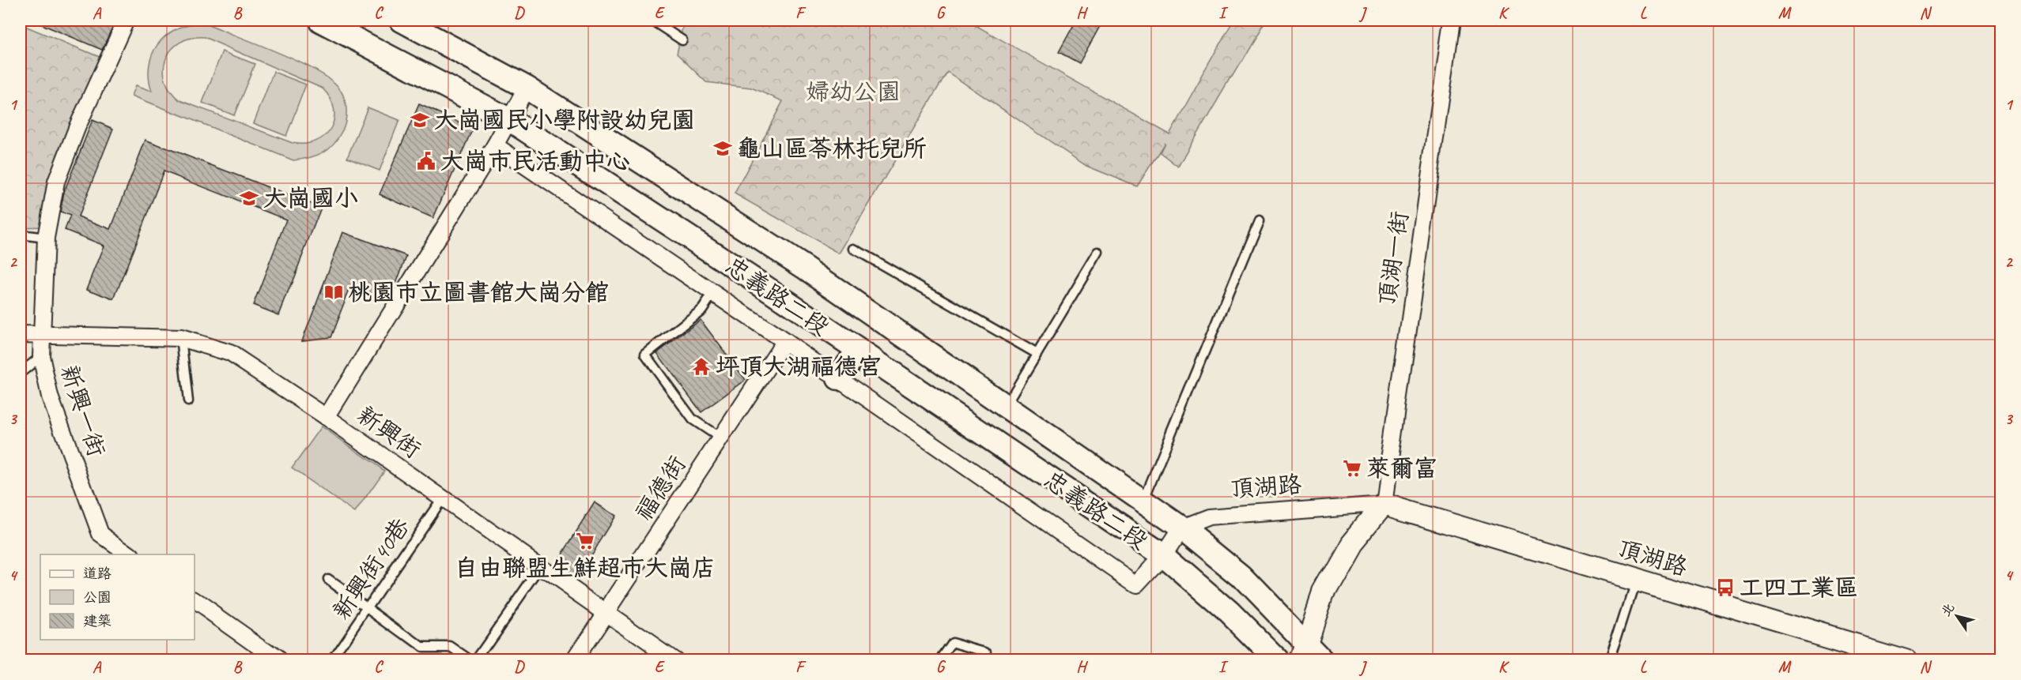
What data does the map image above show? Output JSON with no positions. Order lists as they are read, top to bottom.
{
  "streets": {
    "main road": ["忠義路二段"],
    "street": [
      "頂湖一街",
      "新興一街",
      "新興街",
      "頂湖路",
      "福德街"
    ],
    "lane": ["新興街40巷"]
  },
  "crossings": [
    ["頂湖一街", "頂湖路"],
    ["忠義路二段", "頂湖路"],
    ["新興一街", "新興街"],
    ["新興街", "福德街"],
    ["新興街", "新興街40巷"]
  ],
  "parks": ["婦幼公園"],
  "places": {
    "school or university": ["大崗國民小學附設幼兒園", "龜山區苓林托兒所", "大崗國小"],
    "public building": ["大崗市民活動中心"],
    "library": ["桃園市立圖書館大崗分館"],
    "temple": ["坪頂大湖福德宮"],
    "supermarket": ["萊爾富", "自由聯盟生鮮超市大崗店"],
    "bus stop": ["工四工業區"]
  },
  "legend": ["道路", "公園", "建築"],
  "north": "top left",
  "grid": {
    "columns": [
      "A",
      "B",
      "C",
      "D",
      "E",
      "F",
      "G",
      "H",
      "I",
      "J",
      "K",
      "L",
      "M",
      "N"
    ],
    "rows": [
      "1",
      "2",
      "3",
      "4"
    ]
  }
}
